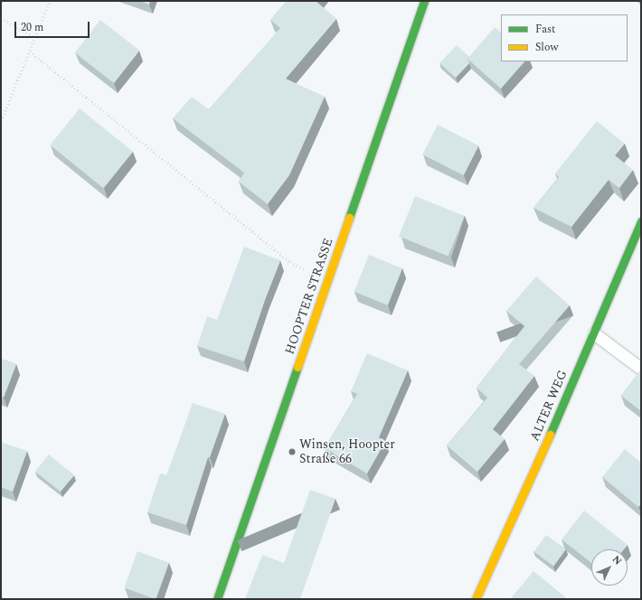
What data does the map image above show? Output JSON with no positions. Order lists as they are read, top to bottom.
{
  "streets": {
    "street": ["HOOPTER STRASSE", "ALTER WEG"]
  },
  "places": ["Winsen, Hoopter Straße 66"],
  "legend": ["Fast", "Slow"],
  "scale_bar": "20 m",
  "north": "top right"
}
